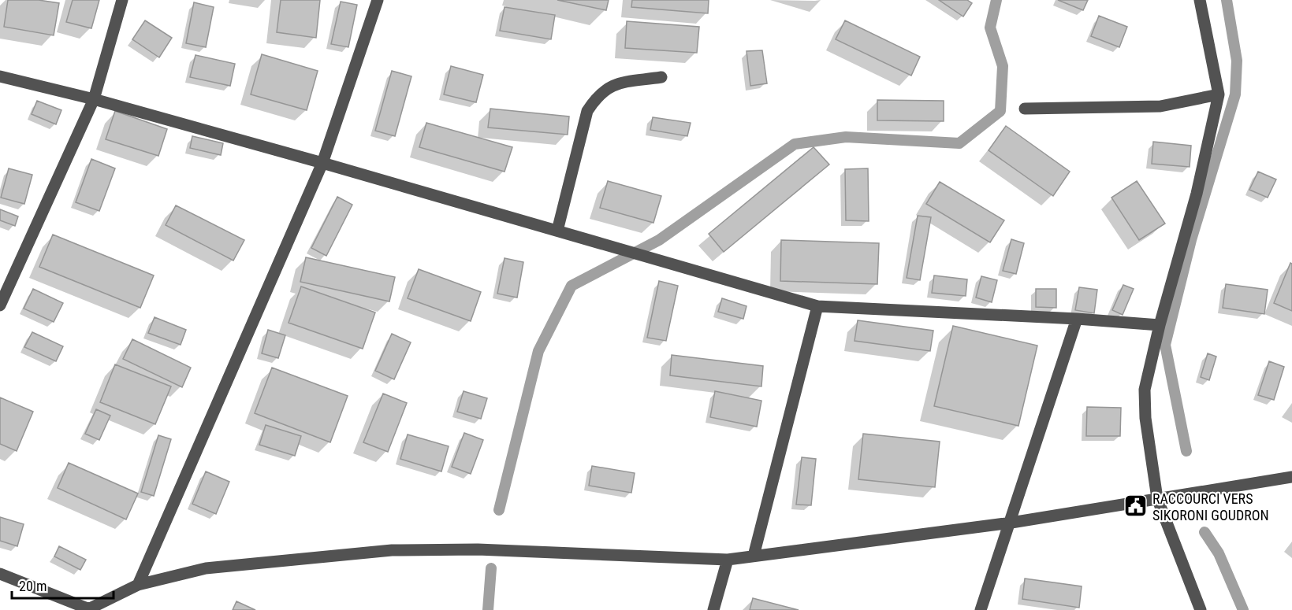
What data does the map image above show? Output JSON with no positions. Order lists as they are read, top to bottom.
{
  "places": {
    "public building": ["RACCOURCI VERS SIKORONI GOUDRON"]
  },
  "scale_bar": "20 m"
}
